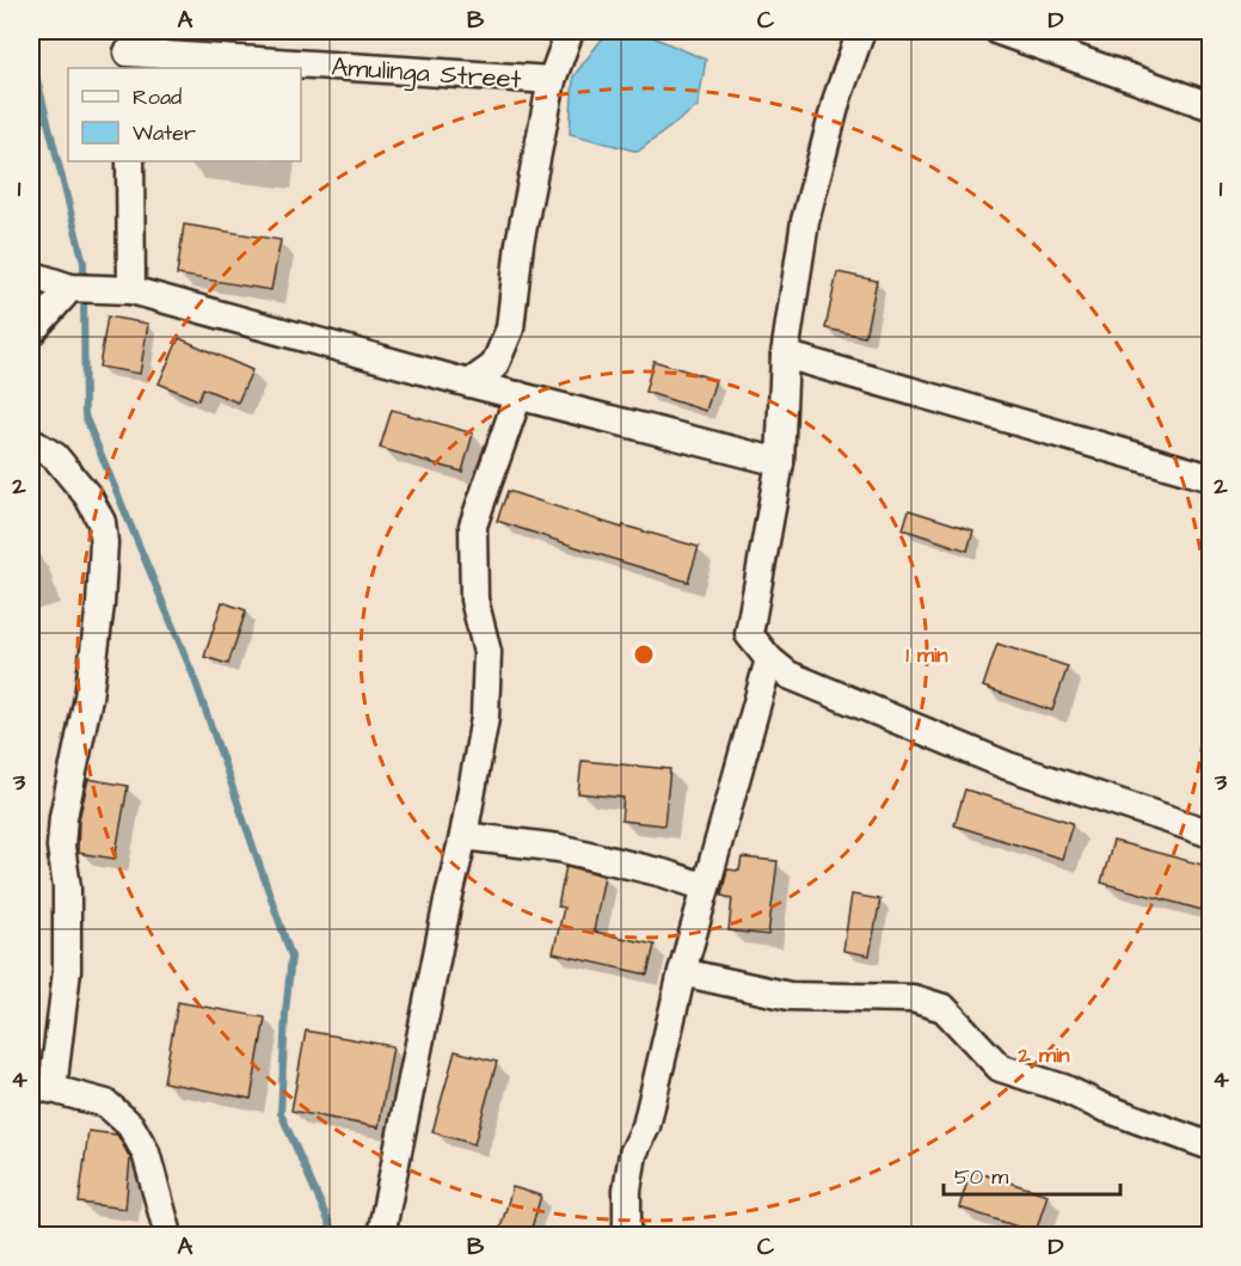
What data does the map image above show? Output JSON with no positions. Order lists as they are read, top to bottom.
{
  "streets": {
    "street": ["Amulinga Street"]
  },
  "legend": ["Road", "Water"],
  "scale_bar": "50 m",
  "grid": {
    "columns": [
      "A",
      "B",
      "C",
      "D"
    ],
    "rows": [
      "1",
      "2",
      "3",
      "4"
    ]
  },
  "rings": ["1 min", "2 min"]
}
